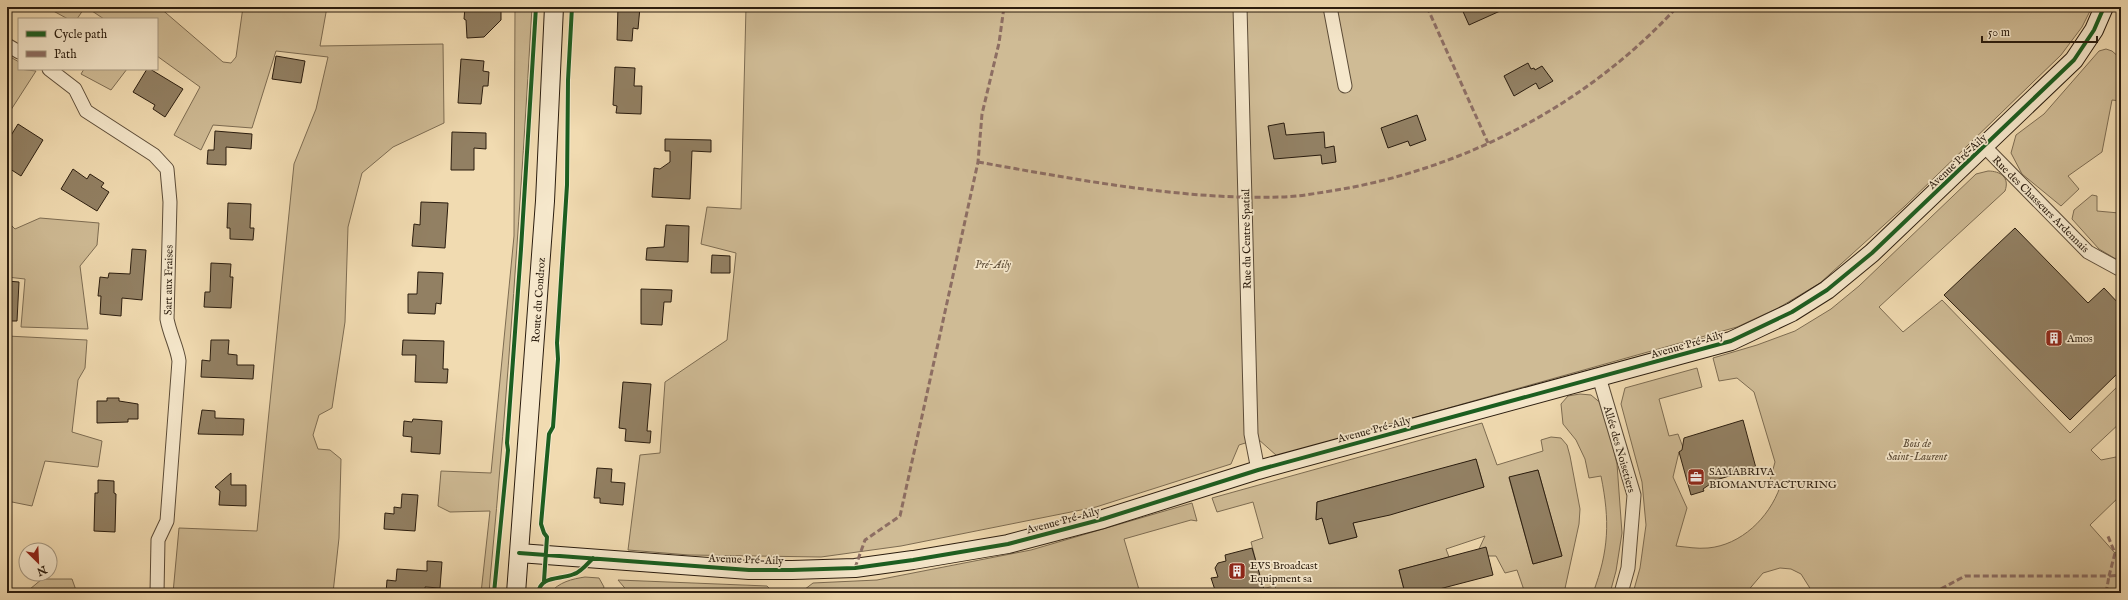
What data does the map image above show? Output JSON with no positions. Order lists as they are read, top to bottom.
{
  "streets": {
    "street": [
      "Avenue Pré-Aily",
      "Rue des Chasseurs Ardennais",
      "Rue du Centre Spatial",
      "Sart aux Fraises",
      "Route du Condroz",
      "Allée des Noisetiers"
    ]
  },
  "crossings": [
    ["Avenue Pré-Aily", "Rue des Chasseurs Ardennais"],
    ["Avenue Pré-Aily", "Rue du Centre Spatial"],
    ["Avenue Pré-Aily", "Route du Condroz"],
    ["Avenue Pré-Aily", "Allée des Noisetiers"]
  ],
  "parks": ["Pré-Aily", "Bois de Saint-Laurent"],
  "places": {
    "building": ["Amos", "EVS Broadcast Equipment sa"],
    "office": ["SAMABRIVA BIOMANUFACTURING"]
  },
  "legend": ["Cycle path", "Path"],
  "scale_bar": "50 m",
  "north": "bottom right"
}
